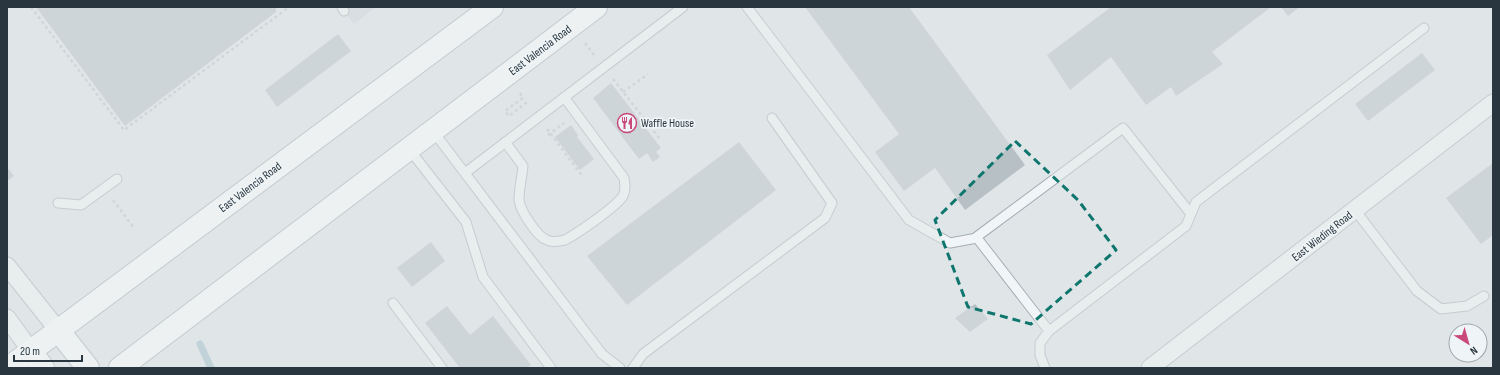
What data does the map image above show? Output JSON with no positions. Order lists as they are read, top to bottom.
{
  "streets": {
    "main road": ["East Valencia Road"],
    "street": ["East Wieding Road"]
  },
  "places": {
    "restaurant": ["Waffle House"]
  },
  "scale_bar": "20 m",
  "north": "bottom right"
}
